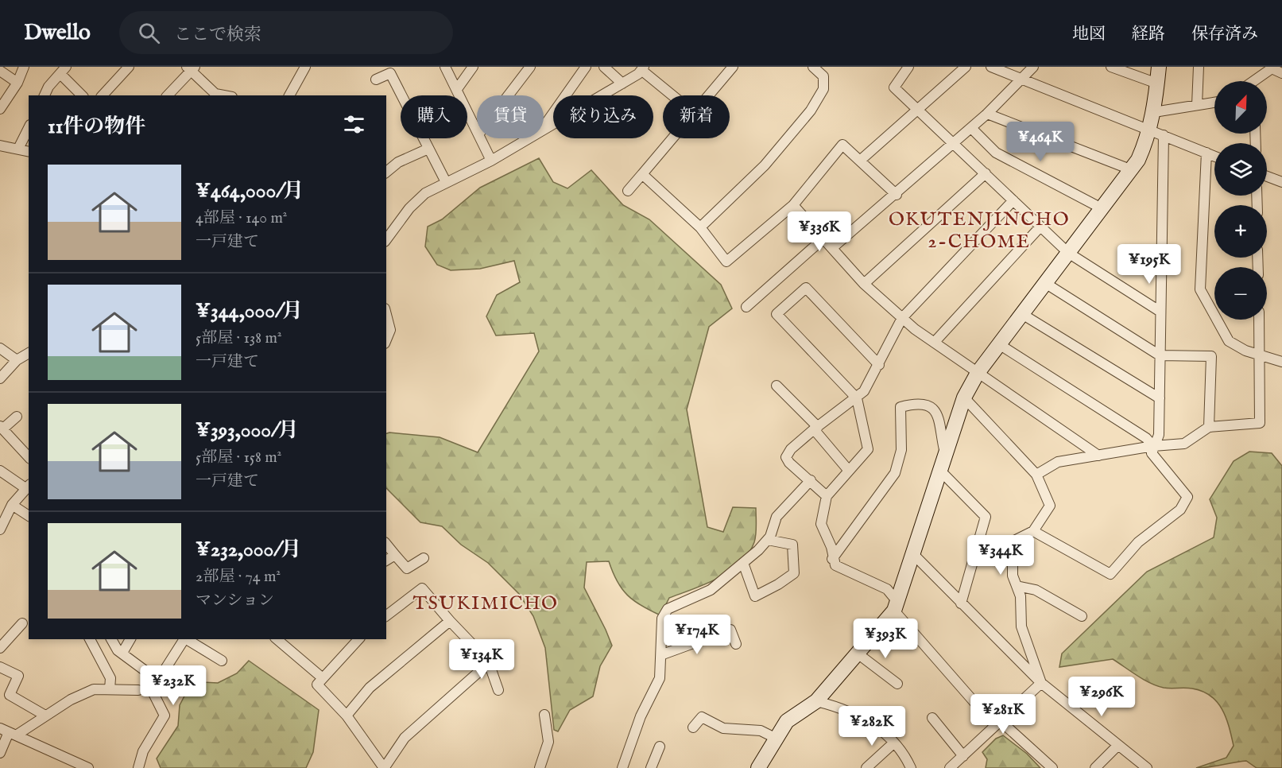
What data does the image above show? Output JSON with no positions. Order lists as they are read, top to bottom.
{
  "districts": ["OKUTENJINCHO 2-CHOME", "TSUKIMICHO"],
  "north": "top right",
  "page": {
    "header": "Dwello",
    "search": "ここで検索",
    "nav": ["地図", "経路", "保存済み"],
    "map_buttons": ["+", "−"],
    "chip": [
      "購入",
      "賃貸",
      "絞り込み",
      "新着"
    ],
    "heading": "11件の物件",
    "price": [
      "¥464K",
      "¥336K",
      "¥195K",
      "¥344K",
      "¥174K",
      "¥393K",
      "¥134K",
      "¥232K",
      "¥296K",
      "¥281K",
      "¥282K"
    ],
    "list": [
      {
        "name": "¥464,000/月",
        "note": "4部屋 · 140 m² · 一戸建て"
      },
      {
        "name": "¥344,000/月",
        "note": "5部屋 · 138 m² · 一戸建て"
      },
      {
        "name": "¥393,000/月",
        "note": "5部屋 · 158 m² · 一戸建て"
      },
      {
        "name": "¥232,000/月",
        "note": "2部屋 · 74 m² · マンション"
      }
    ]
  }
}
